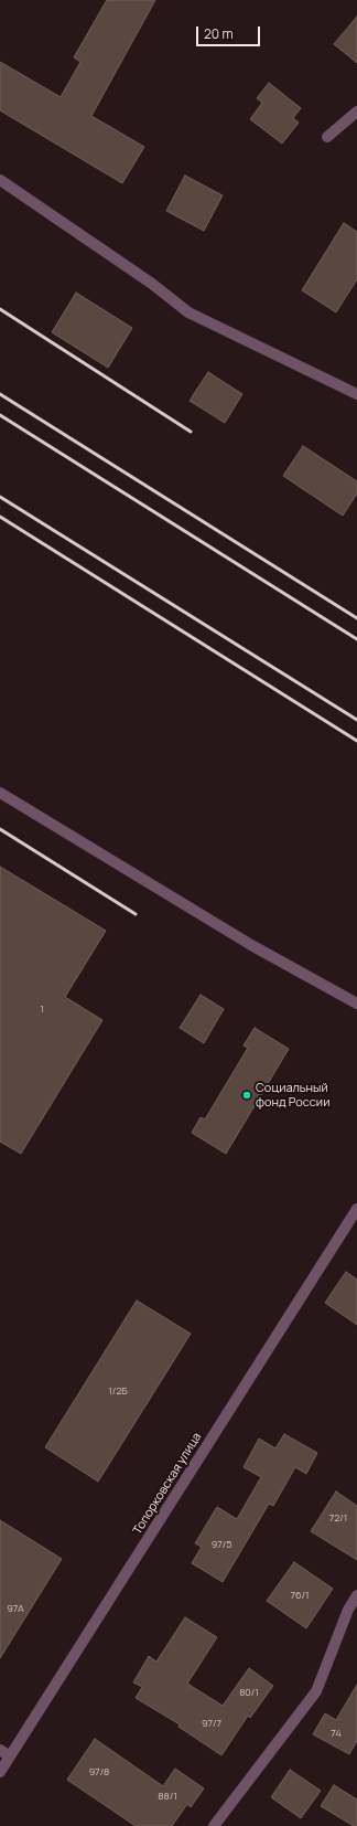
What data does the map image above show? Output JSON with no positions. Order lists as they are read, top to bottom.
{
  "streets": {
    "street": ["Топорковская улица"]
  },
  "places": ["Социальный фонд России"],
  "house_numbers": [
    "1",
    "1/2Б",
    "72/1",
    "97/5",
    "76/1",
    "97А",
    "80/1",
    "97/7",
    "74",
    "97/8",
    "88/1"
  ],
  "scale_bar": "20 m"
}
